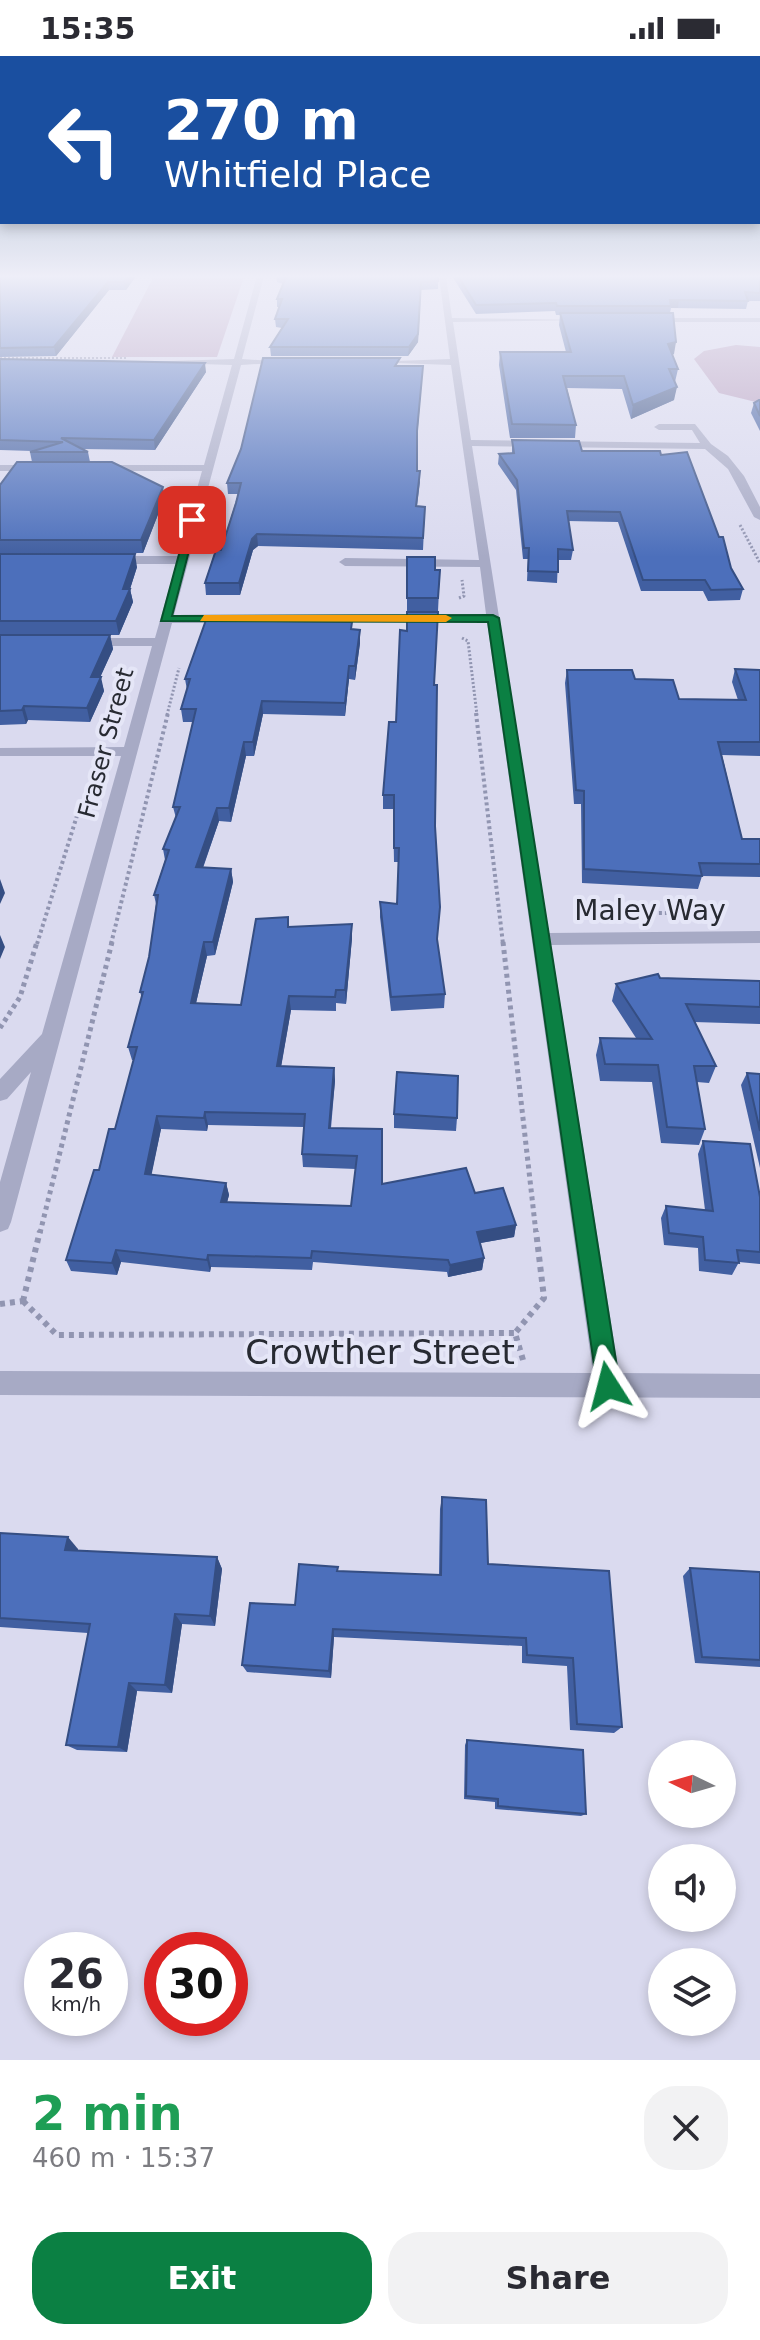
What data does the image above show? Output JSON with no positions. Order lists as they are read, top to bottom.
{
  "streets": {
    "street": ["Fraser Street", "Maley Way", "Crowther Street"]
  },
  "north": "left",
  "page": {
    "status": "15:35",
    "turn": ["270 m", "Whitfield Place"],
    "speed": "26 km/h",
    "limit": "30",
    "heading": ["2 min", "460 m · 15:37"],
    "buttons": ["Exit", "Share"]
  }
}
